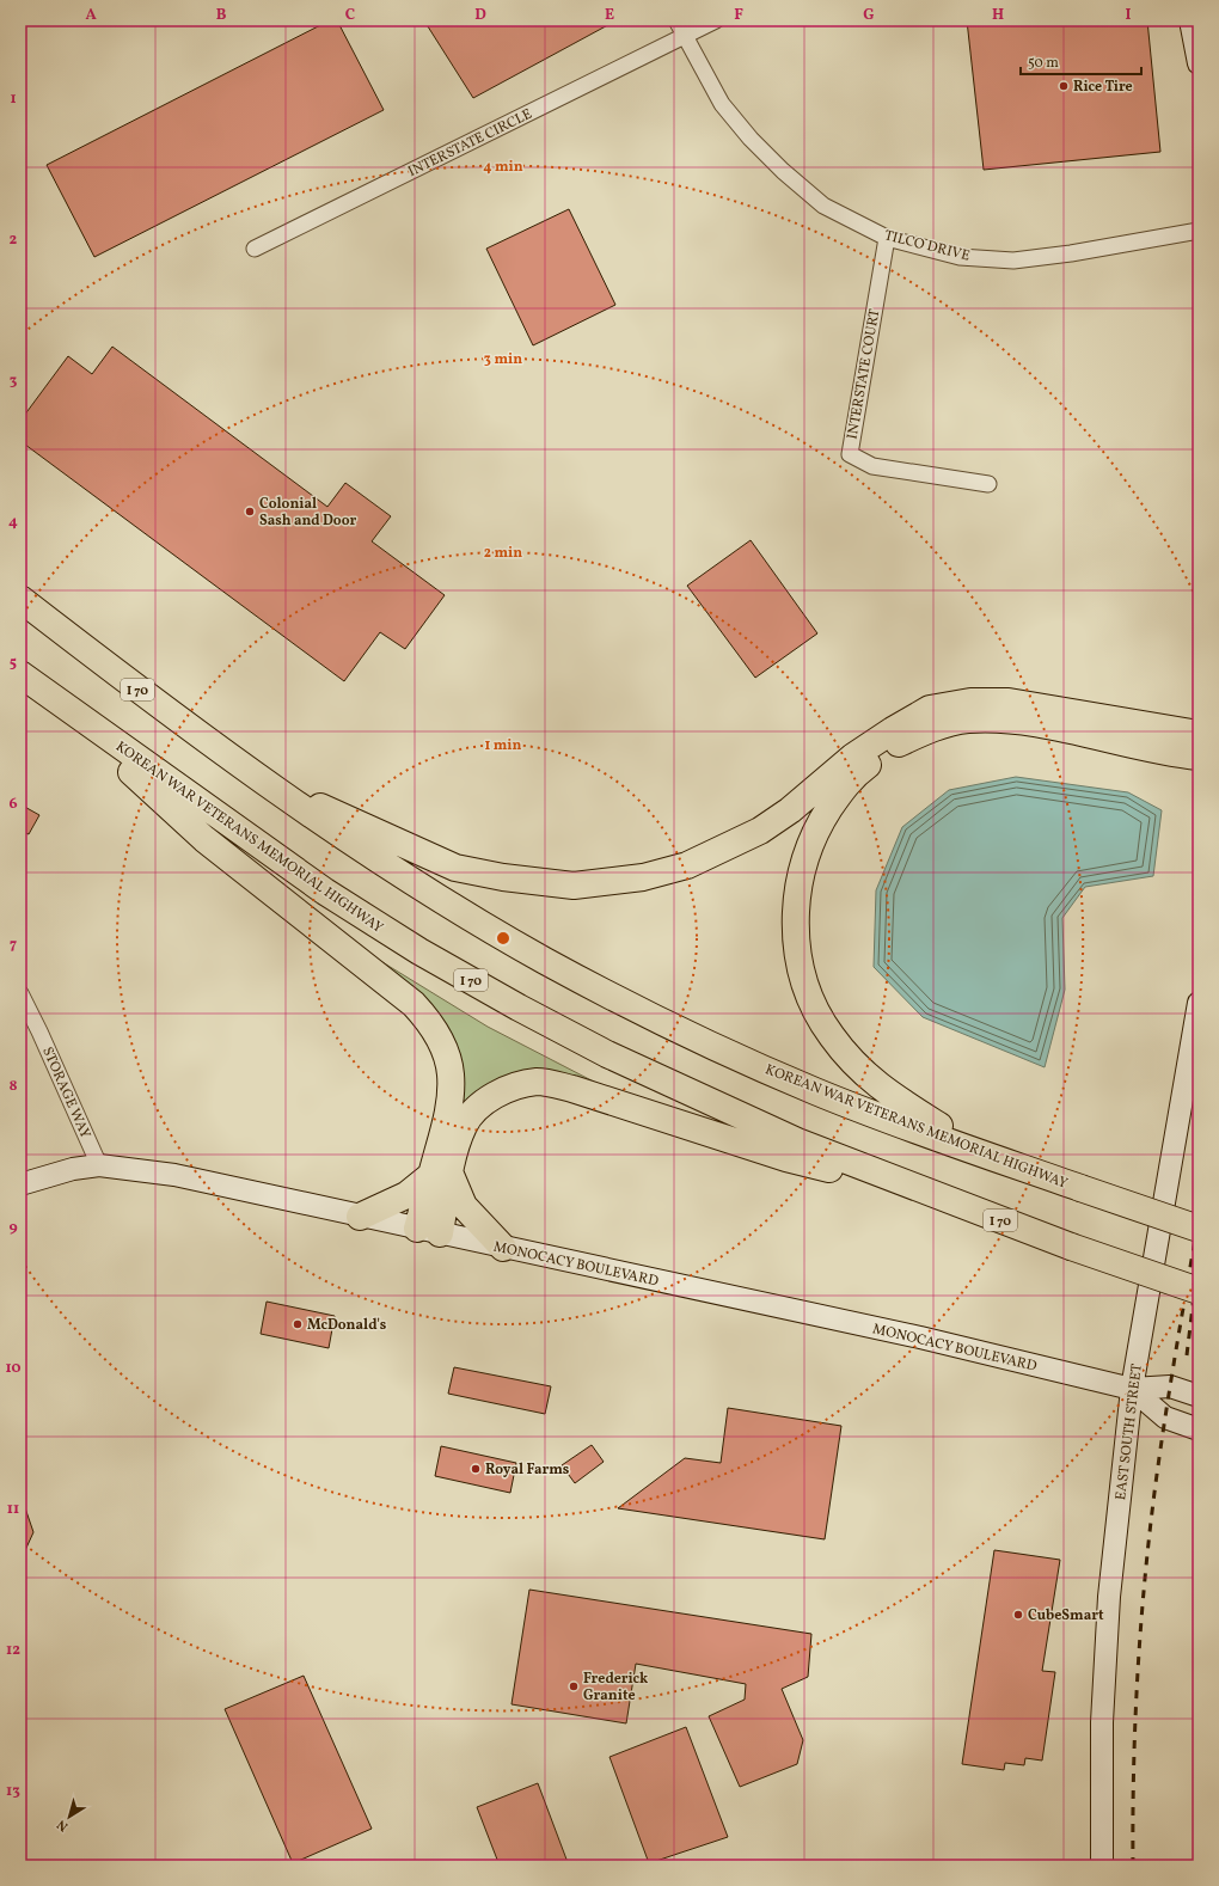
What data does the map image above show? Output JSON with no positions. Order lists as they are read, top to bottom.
{
  "streets": {
    "highway": ["I 70", "KOREAN WAR VETERANS MEMORIAL HIGHWAY"],
    "main road": ["MONOCACY BOULEVARD", "EAST SOUTH STREET"],
    "street": [
      "INTERSTATE CIRCLE",
      "TILCO DRIVE",
      "INTERSTATE COURT",
      "STORAGE WAY"
    ]
  },
  "crossings": [
    ["INTERSTATE CIRCLE", "TILCO DRIVE"],
    ["TILCO DRIVE", "INTERSTATE COURT"],
    ["STORAGE WAY", "MONOCACY BOULEVARD"],
    ["MONOCACY BOULEVARD", "EAST SOUTH STREET"]
  ],
  "places": [
    "Rice Tire",
    "Colonial Sash and Door",
    "McDonald's",
    "Royal Farms",
    "CubeSmart",
    "Frederick Granite"
  ],
  "scale_bar": "50 m",
  "north": "bottom left",
  "grid": {
    "columns": [
      "A",
      "B",
      "C",
      "D",
      "E",
      "F",
      "G",
      "H",
      "I"
    ],
    "rows": [
      "1",
      "2",
      "3",
      "4",
      "5",
      "6",
      "7",
      "8",
      "9",
      "10",
      "11",
      "12",
      "13"
    ]
  },
  "rings": [
    "4 min",
    "3 min",
    "2 min",
    "1 min"
  ]
}
